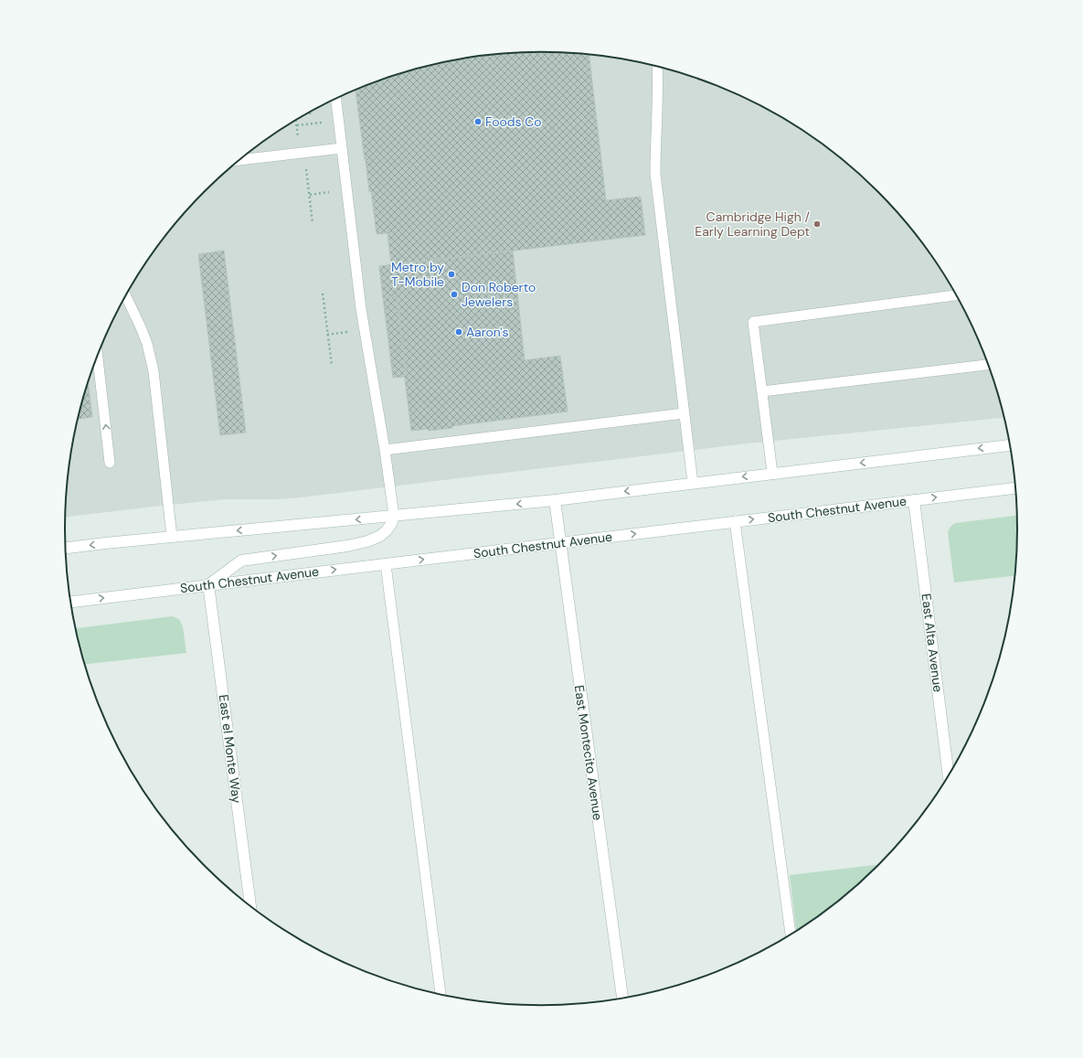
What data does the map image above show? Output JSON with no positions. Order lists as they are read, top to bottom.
{
  "streets": {
    "main road": [
      "South Chestnut Avenue",
      "East Alta Avenue",
      "East el Monte Way",
      "East Montecito Avenue"
    ]
  },
  "crossings": [
    ["South Chestnut Avenue", "East Alta Avenue"],
    ["South Chestnut Avenue", "East el Monte Way"],
    ["South Chestnut Avenue", "East Montecito Avenue"]
  ],
  "places": [
    "Foods Co",
    "Cambridge High / Early Learning Dept",
    "Metro by T-Mobile",
    "Don Roberto Jewelers",
    "Aaron's"
  ]
}
